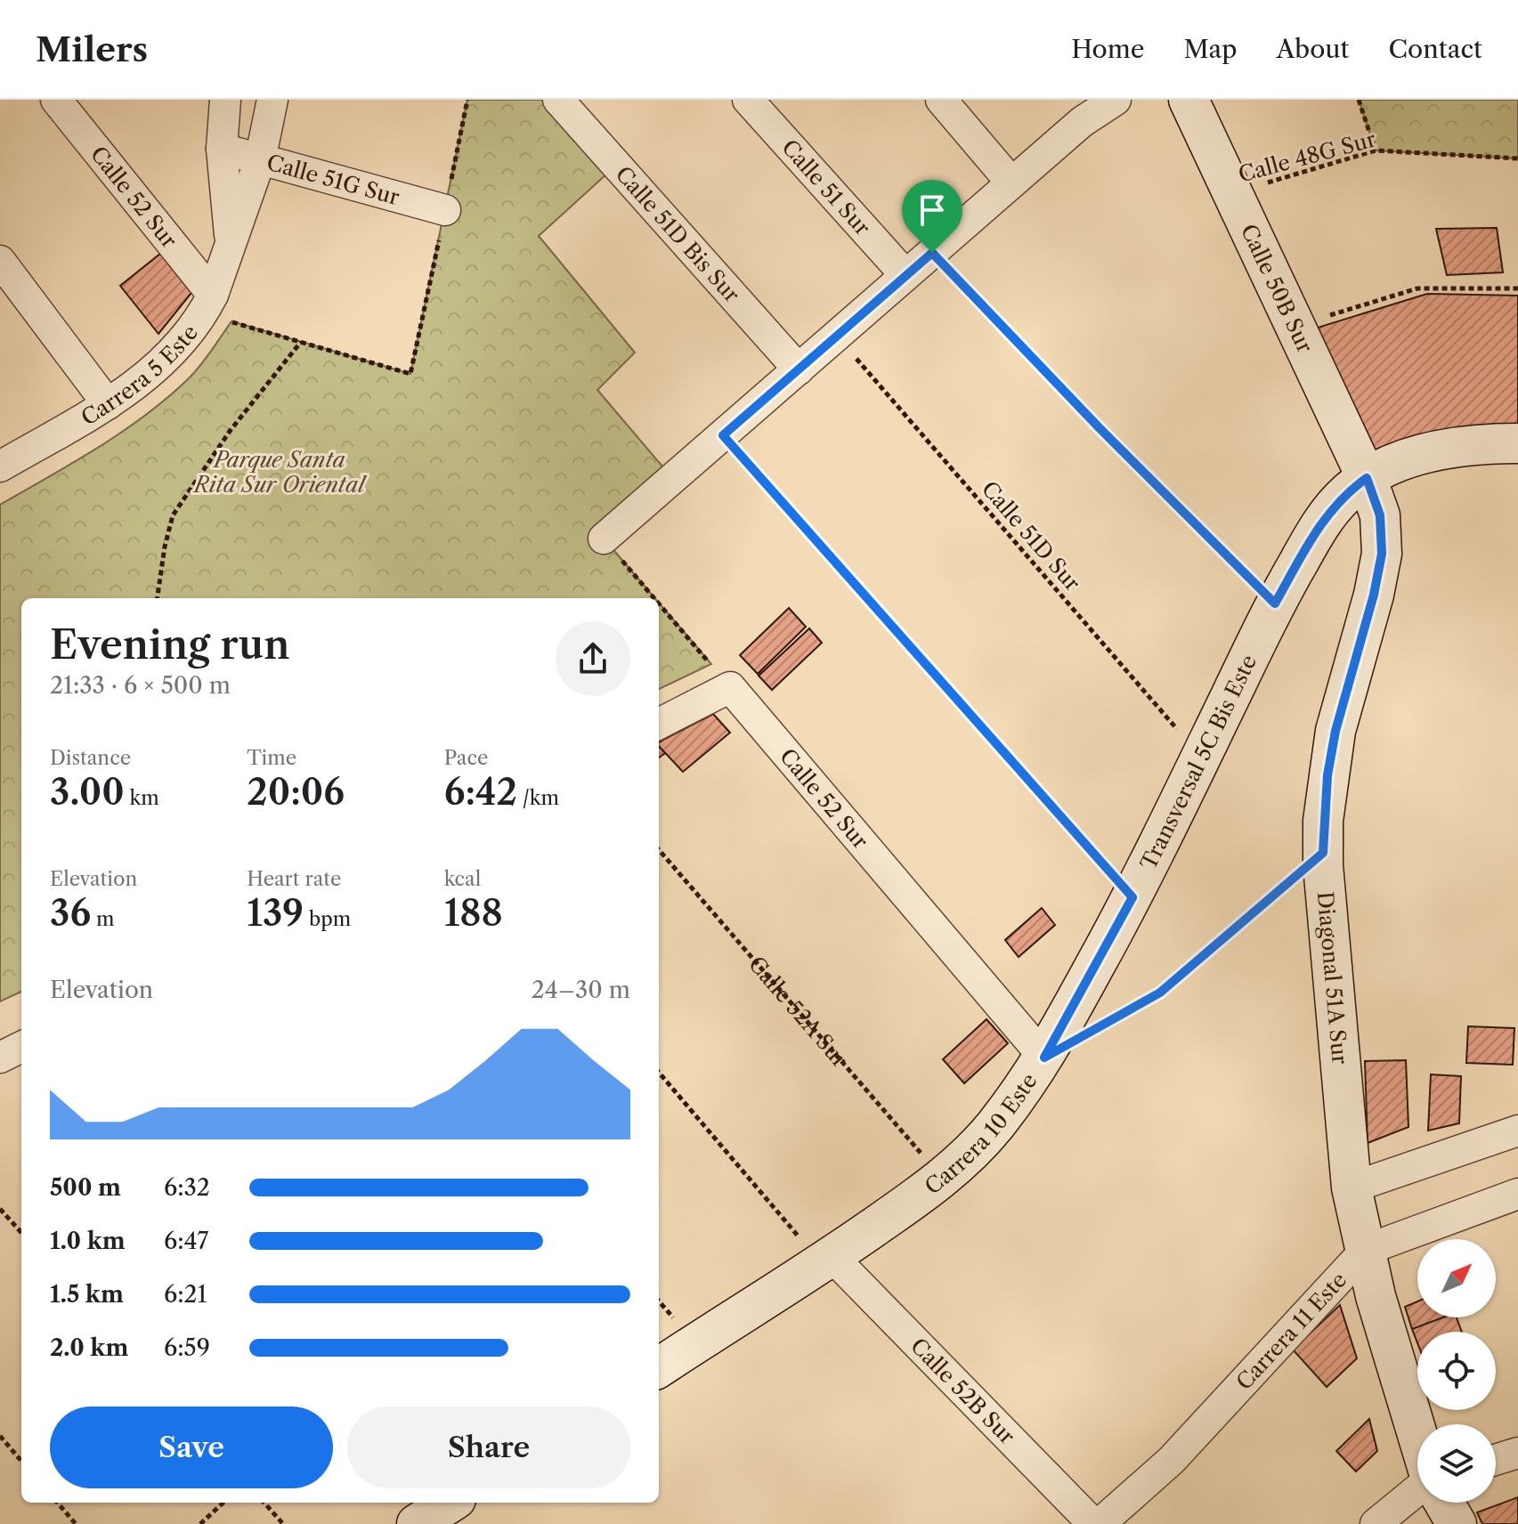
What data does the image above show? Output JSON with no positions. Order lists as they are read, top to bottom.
{
  "streets": {
    "street": [
      "Calle 51G Sur",
      "Calle 51 Sur",
      "Calle 52 Sur",
      "Calle 51D Bis Sur",
      "Calle 50B Sur",
      "Carrera 5 Este",
      "Transversal 5C Bis Este",
      "Diagonal 51A Sur",
      "Carrera 10 Este",
      "Carrera 11 Este",
      "Calle 52B Sur"
    ],
    "path": ["Calle 48G Sur", "Calle 51D Sur", "Calle 52A Sur"]
  },
  "crossings": [
    ["Calle 48G Sur", "Calle 50B Sur"],
    ["Calle 51G Sur", "Carrera 5 Este"],
    ["Calle 52 Sur", "Carrera 5 Este"],
    ["Calle 52 Sur", "Transversal 5C Bis Este"],
    ["Calle 52 Sur", "Carrera 10 Este"],
    ["Calle 50B Sur", "Transversal 5C Bis Este"],
    ["Calle 50B Sur", "Diagonal 51A Sur"],
    ["Calle 51D Sur", "Transversal 5C Bis Este"],
    ["Transversal 5C Bis Este", "Diagonal 51A Sur"],
    ["Transversal 5C Bis Este", "Carrera 10 Este"],
    ["Diagonal 51A Sur", "Carrera 11 Este"],
    ["Calle 52A Sur", "Carrera 10 Este"],
    ["Carrera 10 Este", "Calle 52B Sur"]
  ],
  "parks": ["Parque Santa Rita Sur Oriental"],
  "north": "top right",
  "page": {
    "header": "Milers",
    "nav": [
      "Home",
      "Map",
      "About",
      "Contact"
    ],
    "heading": ["Evening run", "21:33 · 6 × 500 m"],
    "stats": [
      ["Distance", "3.00 km"],
      ["Time", "20:06"],
      ["Pace", "6:42 /km"],
      ["Elevation", "36 m"],
      ["Heart rate", "139 bpm"],
      ["kcal", "188"]
    ],
    "chart": ["Elevation", "24–30 m"],
    "list": [
      {
        "name": "500 m",
        "note": "6:32"
      },
      {
        "name": "1.0 km",
        "note": "6:47"
      },
      {
        "name": "1.5 km",
        "note": "6:21"
      },
      {
        "name": "2.0 km",
        "note": "6:59"
      }
    ],
    "buttons": ["Save", "Share"]
  }
}
